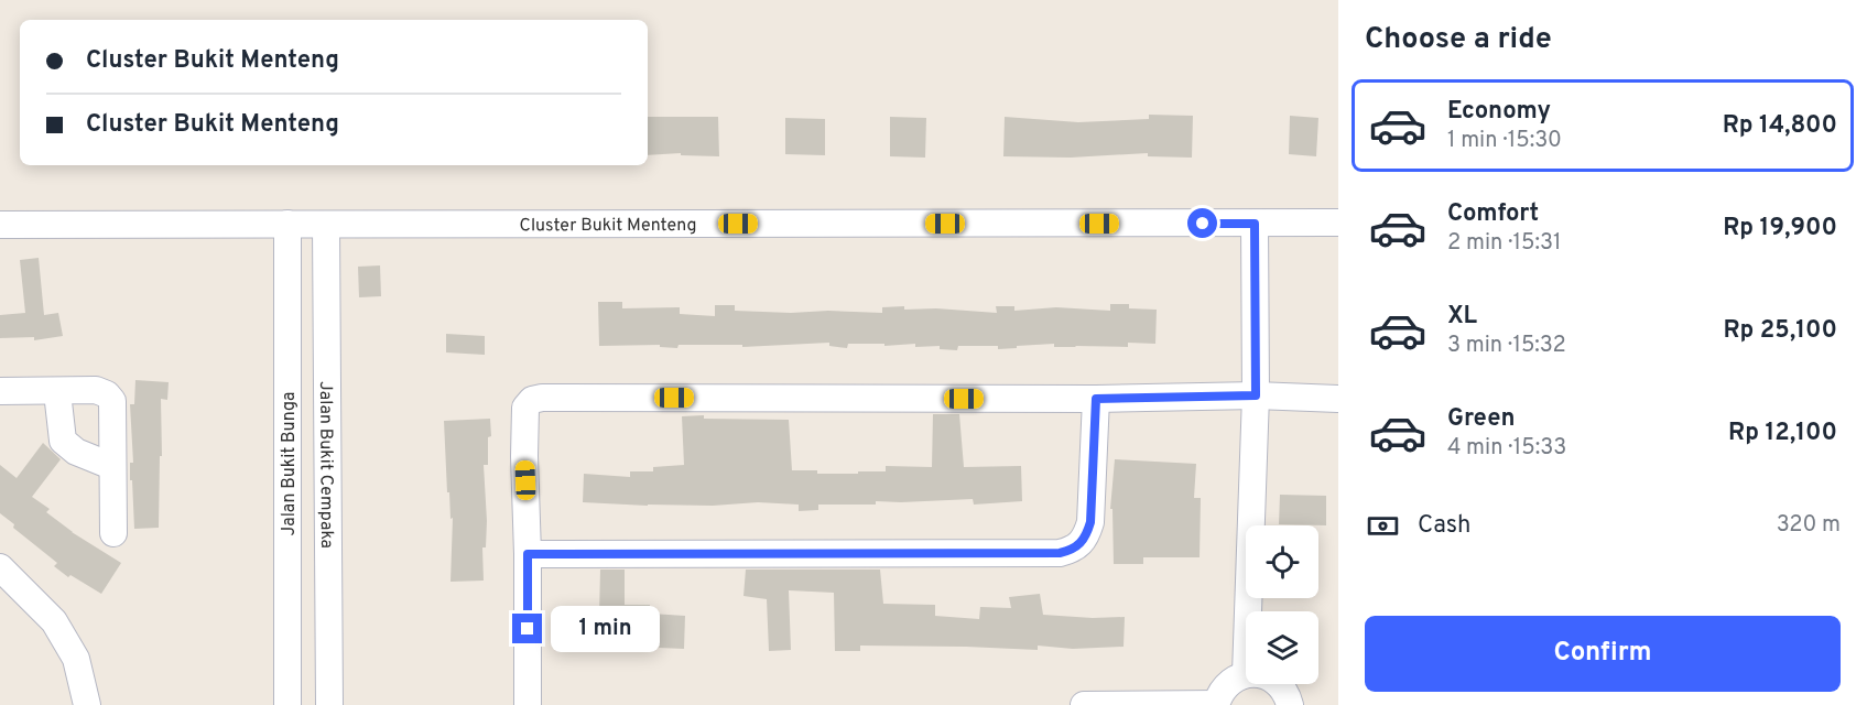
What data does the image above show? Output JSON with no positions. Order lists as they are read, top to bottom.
{
  "streets": {
    "street": ["Cluster Bukit Menteng", "Jalan Bukit Bunga", "Jalan Bukit Cempaka"]
  },
  "crossings": [
    ["Cluster Bukit Menteng", "Jalan Bukit Bunga"],
    ["Cluster Bukit Menteng", "Jalan Bukit Cempaka"]
  ],
  "page": {
    "heading": "Choose a ride",
    "banner": ["Cluster Bukit Menteng", "Cluster Bukit Menteng"],
    "list": [
      {
        "name": "Economy",
        "note": "1 min · 15:30",
        "value": "Rp 14,800"
      },
      {
        "name": "Comfort",
        "note": "2 min · 15:31",
        "value": "Rp 19,900"
      },
      {
        "name": "XL",
        "note": "3 min · 15:32",
        "value": "Rp 25,100"
      },
      {
        "name": "Green",
        "note": "4 min · 15:33",
        "value": "Rp 12,100"
      }
    ],
    "pay": ["Cash", "320 m"],
    "buttons": "Confirm",
    "bubble": "1 min"
  }
}
